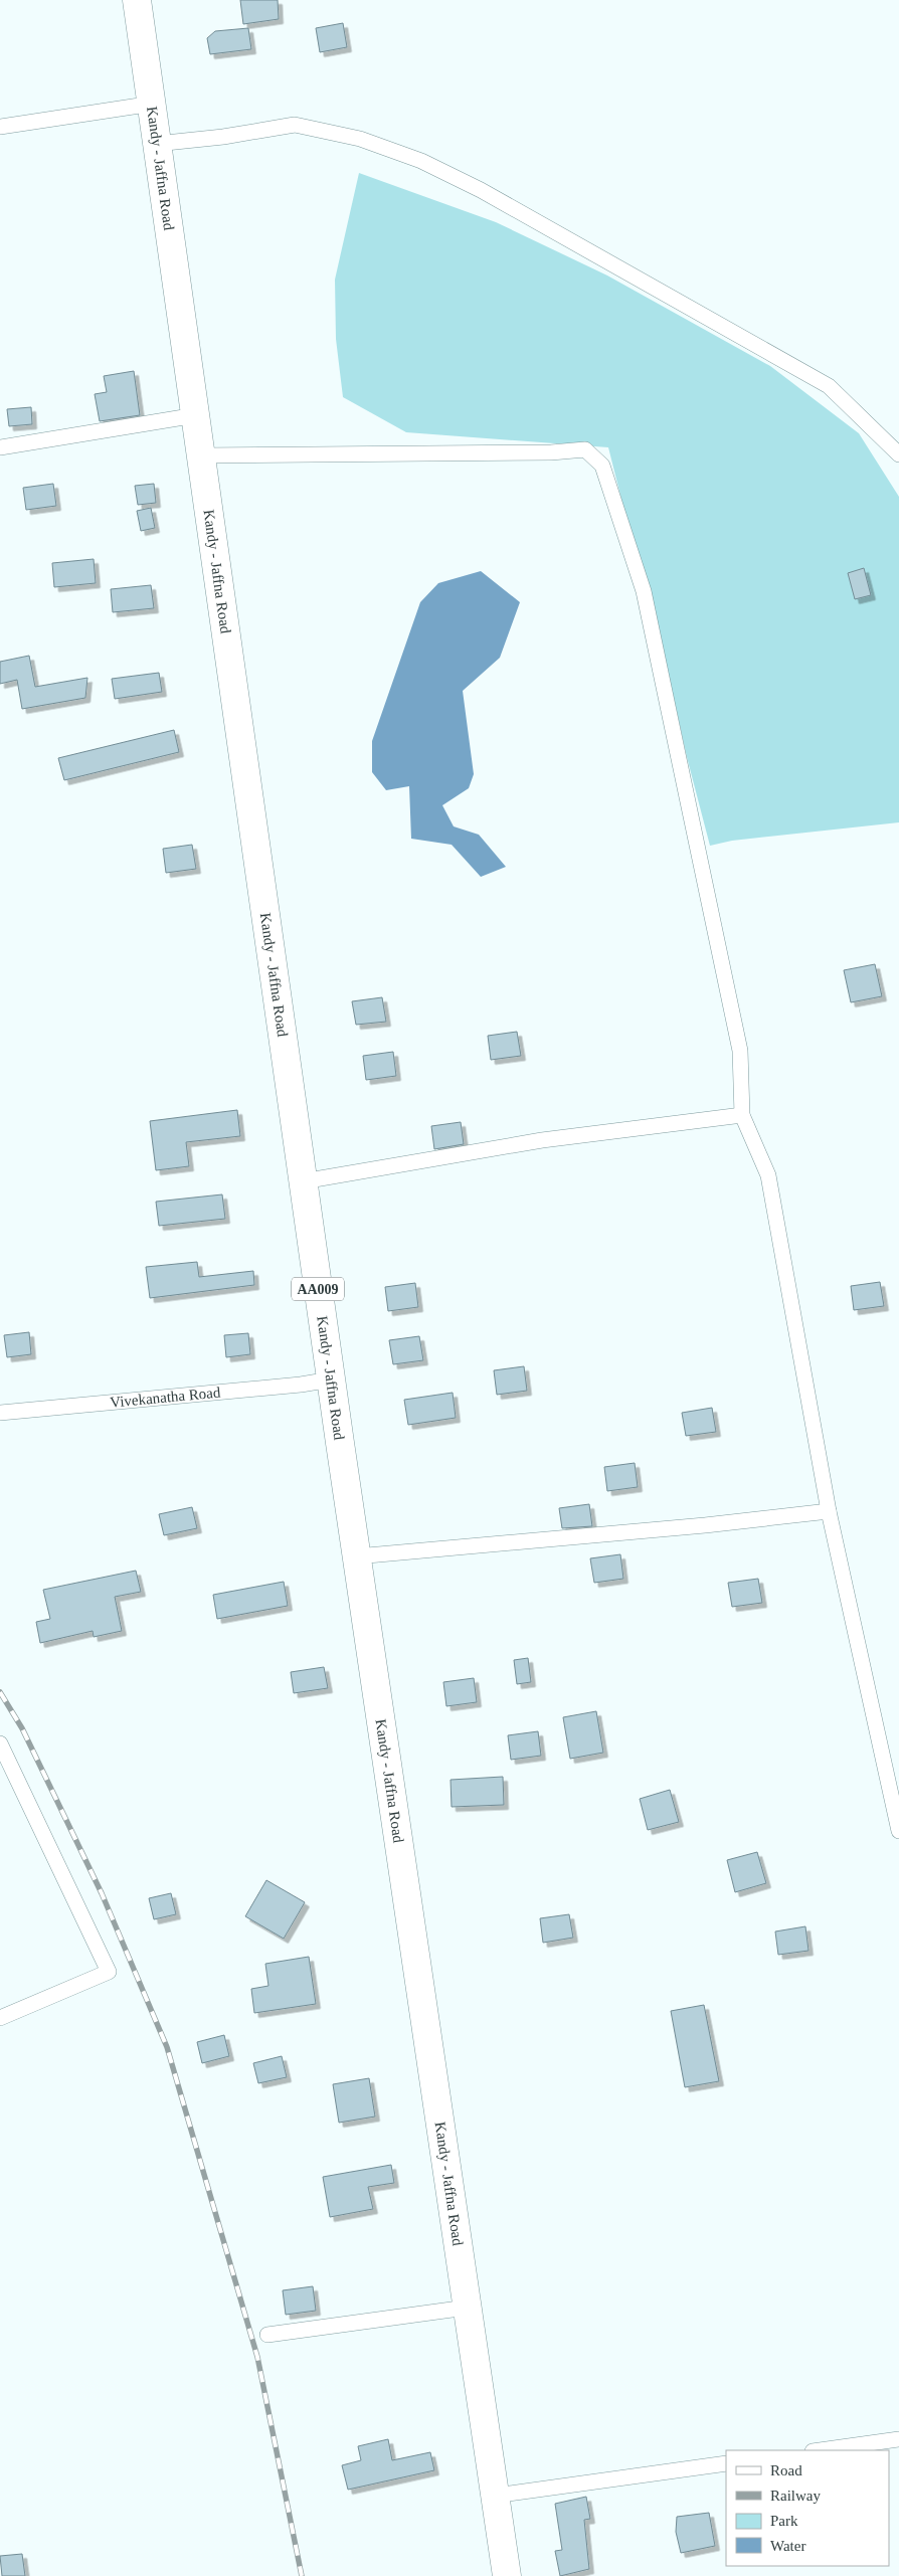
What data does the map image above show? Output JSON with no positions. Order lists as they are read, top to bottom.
{
  "streets": {
    "highway": ["Kandy - Jaffna Road", "AA009"],
    "street": ["Vivekanatha Road"]
  },
  "crossings": [
    ["Kandy - Jaffna Road", "Vivekanatha Road"]
  ],
  "legend": [
    "Road",
    "Railway",
    "Park",
    "Water"
  ]
}
